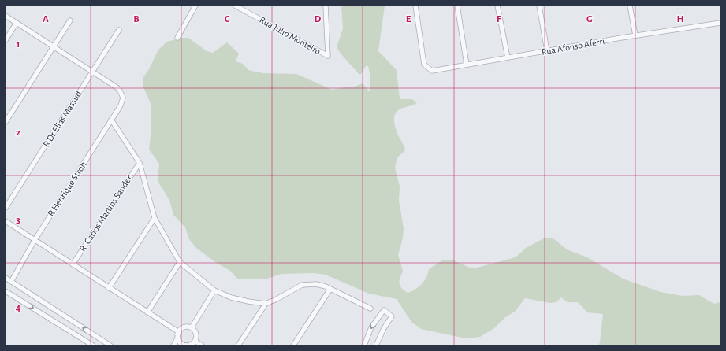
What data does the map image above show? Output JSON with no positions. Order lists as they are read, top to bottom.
{
  "streets": {
    "street": [
      "Rua Julio Monteiro",
      "Rua Afonso Aferri",
      "R Dr Elias Massud",
      "R Henrique Stroh",
      "R. Carlos Martins Sander"
    ]
  },
  "crossings": [
    ["R Dr Elias Massud", "R Henrique Stroh"]
  ],
  "grid": {
    "columns": [
      "A",
      "B",
      "C",
      "D",
      "E",
      "F",
      "G",
      "H"
    ],
    "rows": [
      "1",
      "2",
      "3",
      "4"
    ]
  }
}
